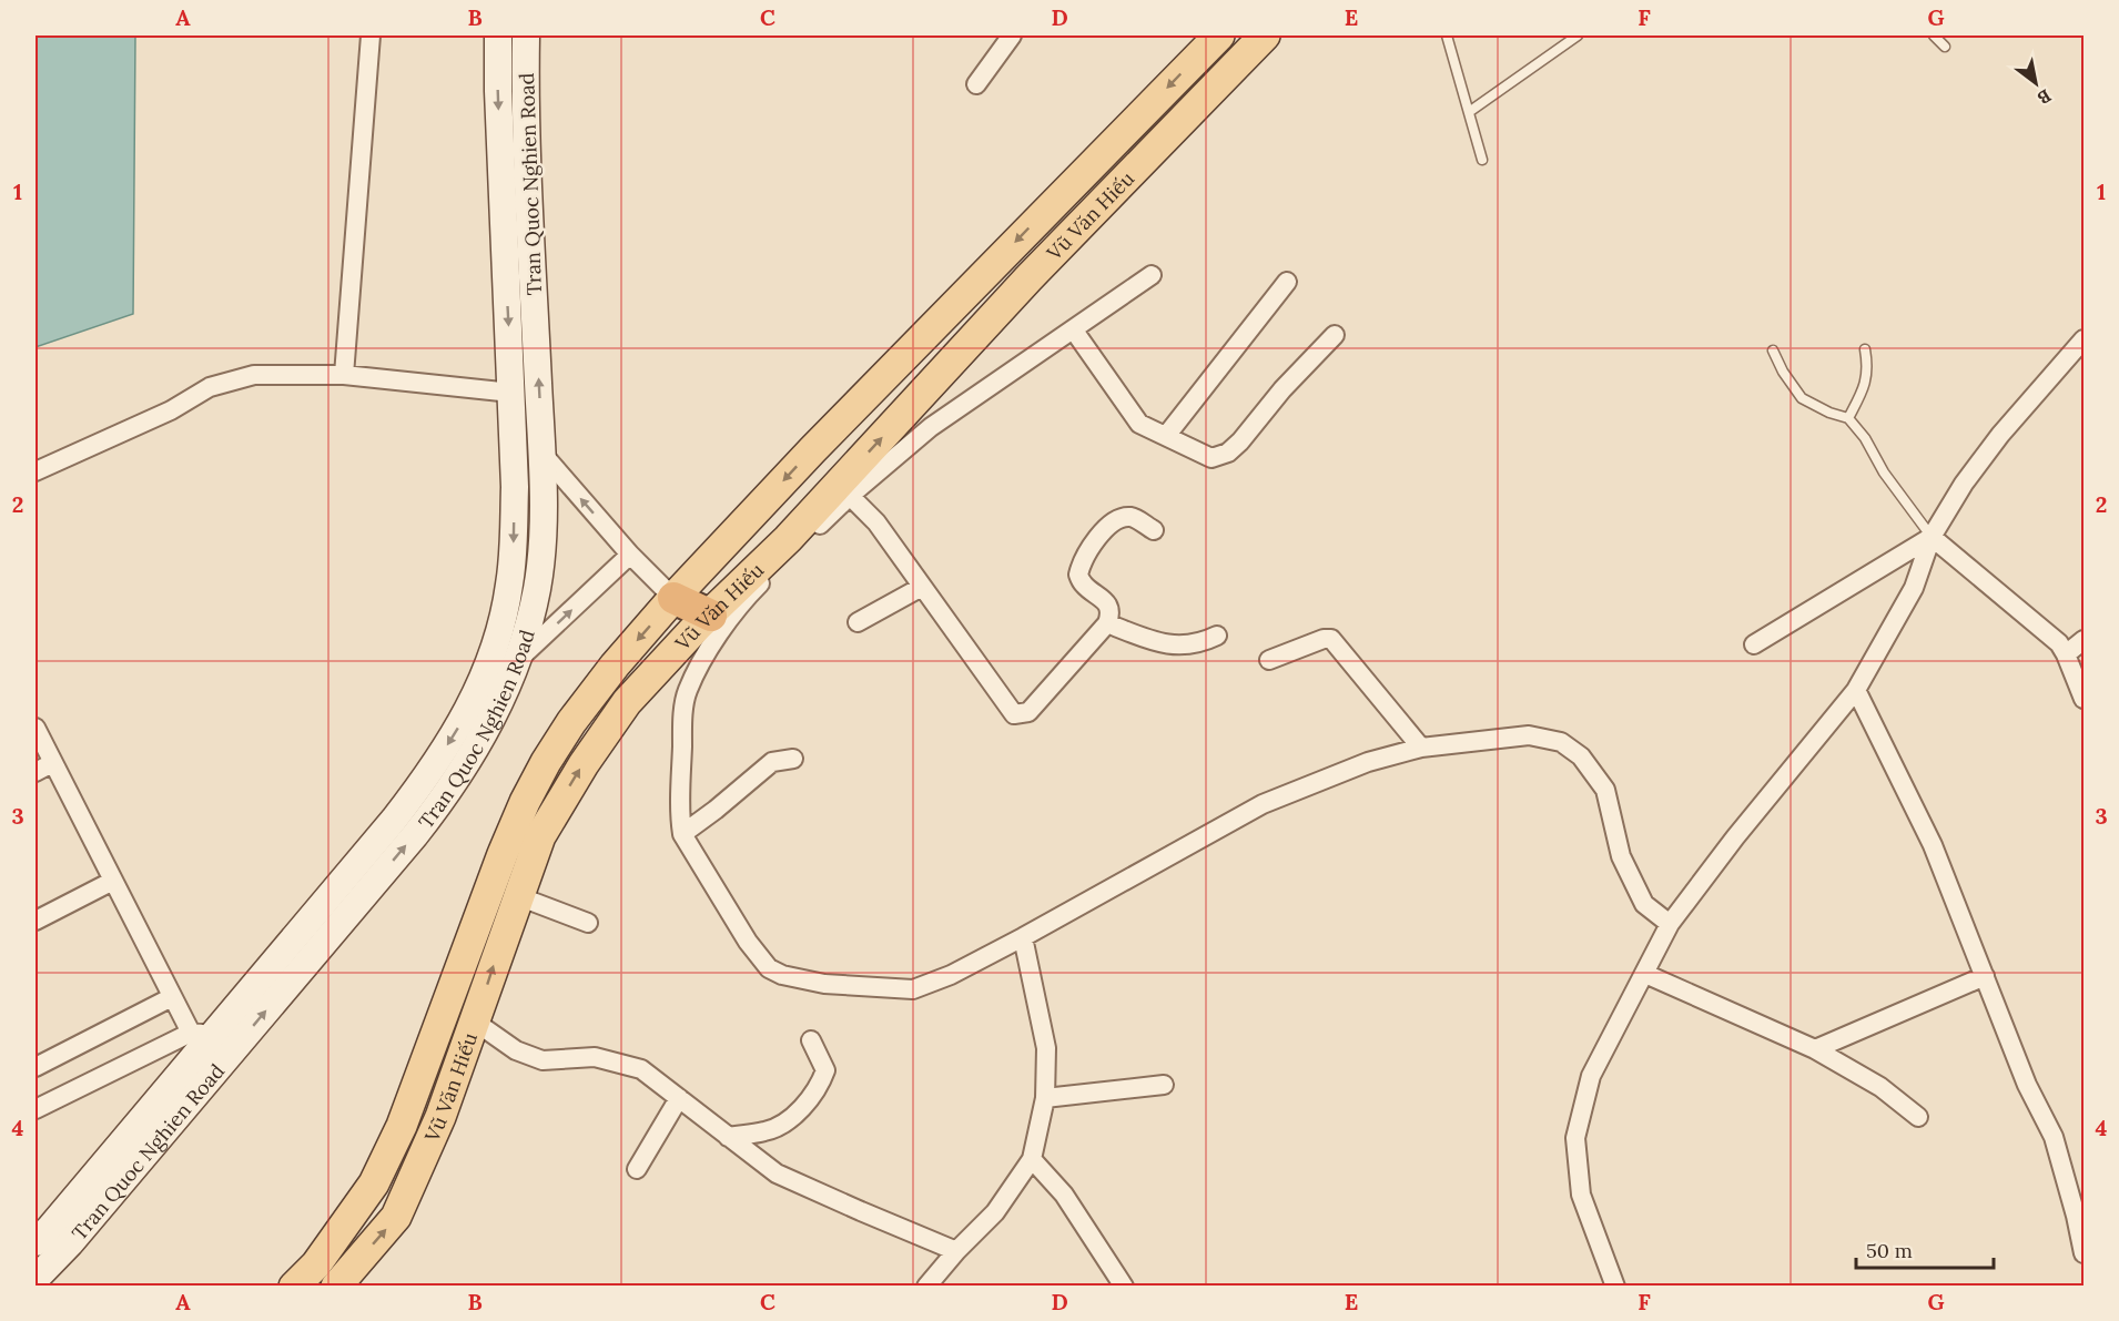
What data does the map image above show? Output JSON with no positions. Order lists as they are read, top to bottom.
{
  "streets": {
    "main road": ["Tran Quoc Nghien Road", "Vũ Văn Hiếu"]
  },
  "scale_bar": "50 m",
  "north": "bottom right",
  "grid": {
    "columns": [
      "A",
      "B",
      "C",
      "D",
      "E",
      "F",
      "G"
    ],
    "rows": [
      "1",
      "2",
      "3",
      "4"
    ]
  }
}
